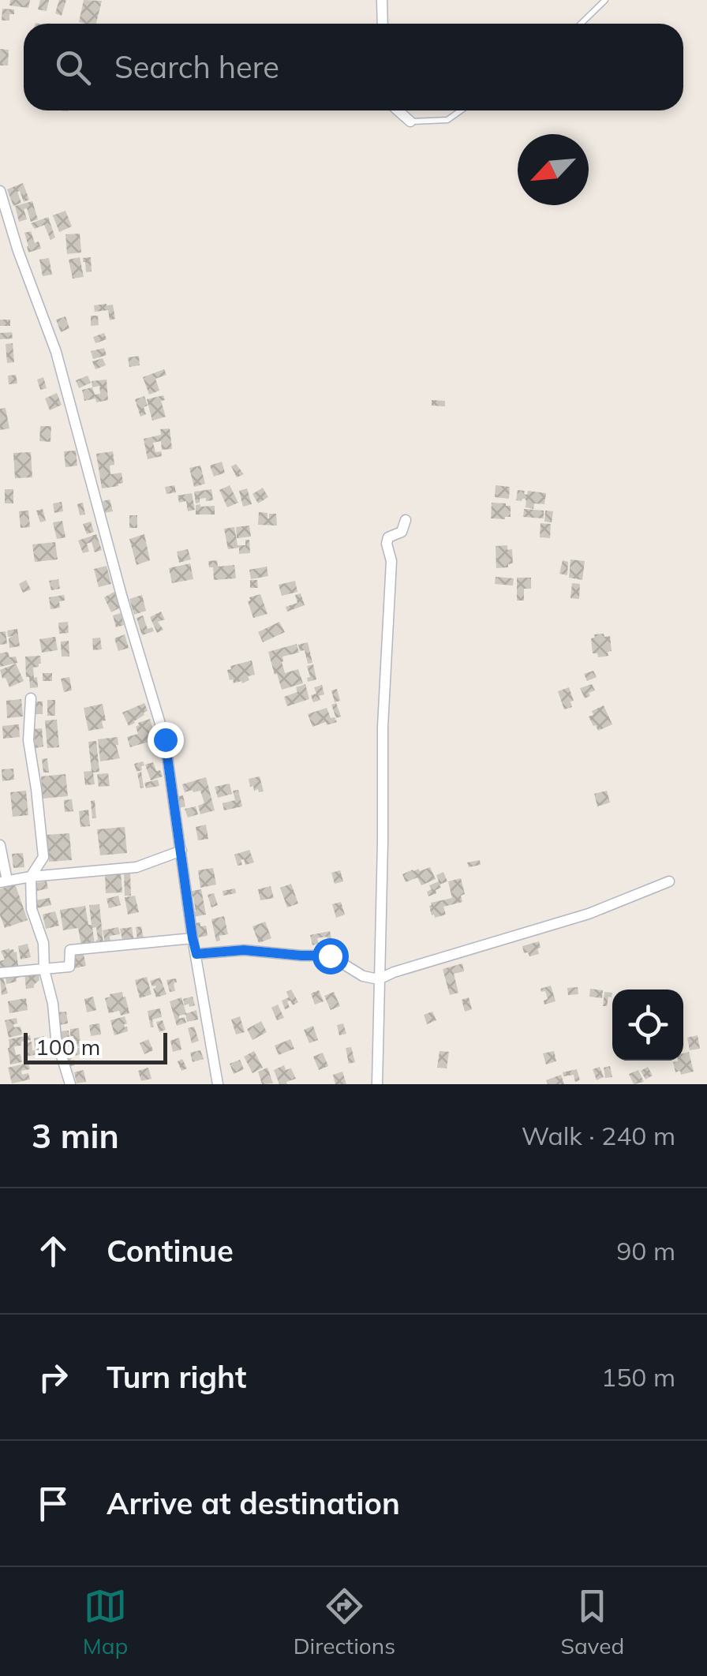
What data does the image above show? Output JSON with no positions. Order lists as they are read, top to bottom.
{
  "scale_bar": "100 m",
  "north": "bottom left",
  "page": {
    "search": "Search here",
    "scale": "100 m",
    "heading": ["3 min", "Walk · 240 m"],
    "list": [
      ["Continue", "90 m"],
      ["Turn right", "150 m"],
      "Arrive at destination"
    ],
    "nav": ["Map", "Directions", "Saved"]
  }
}
